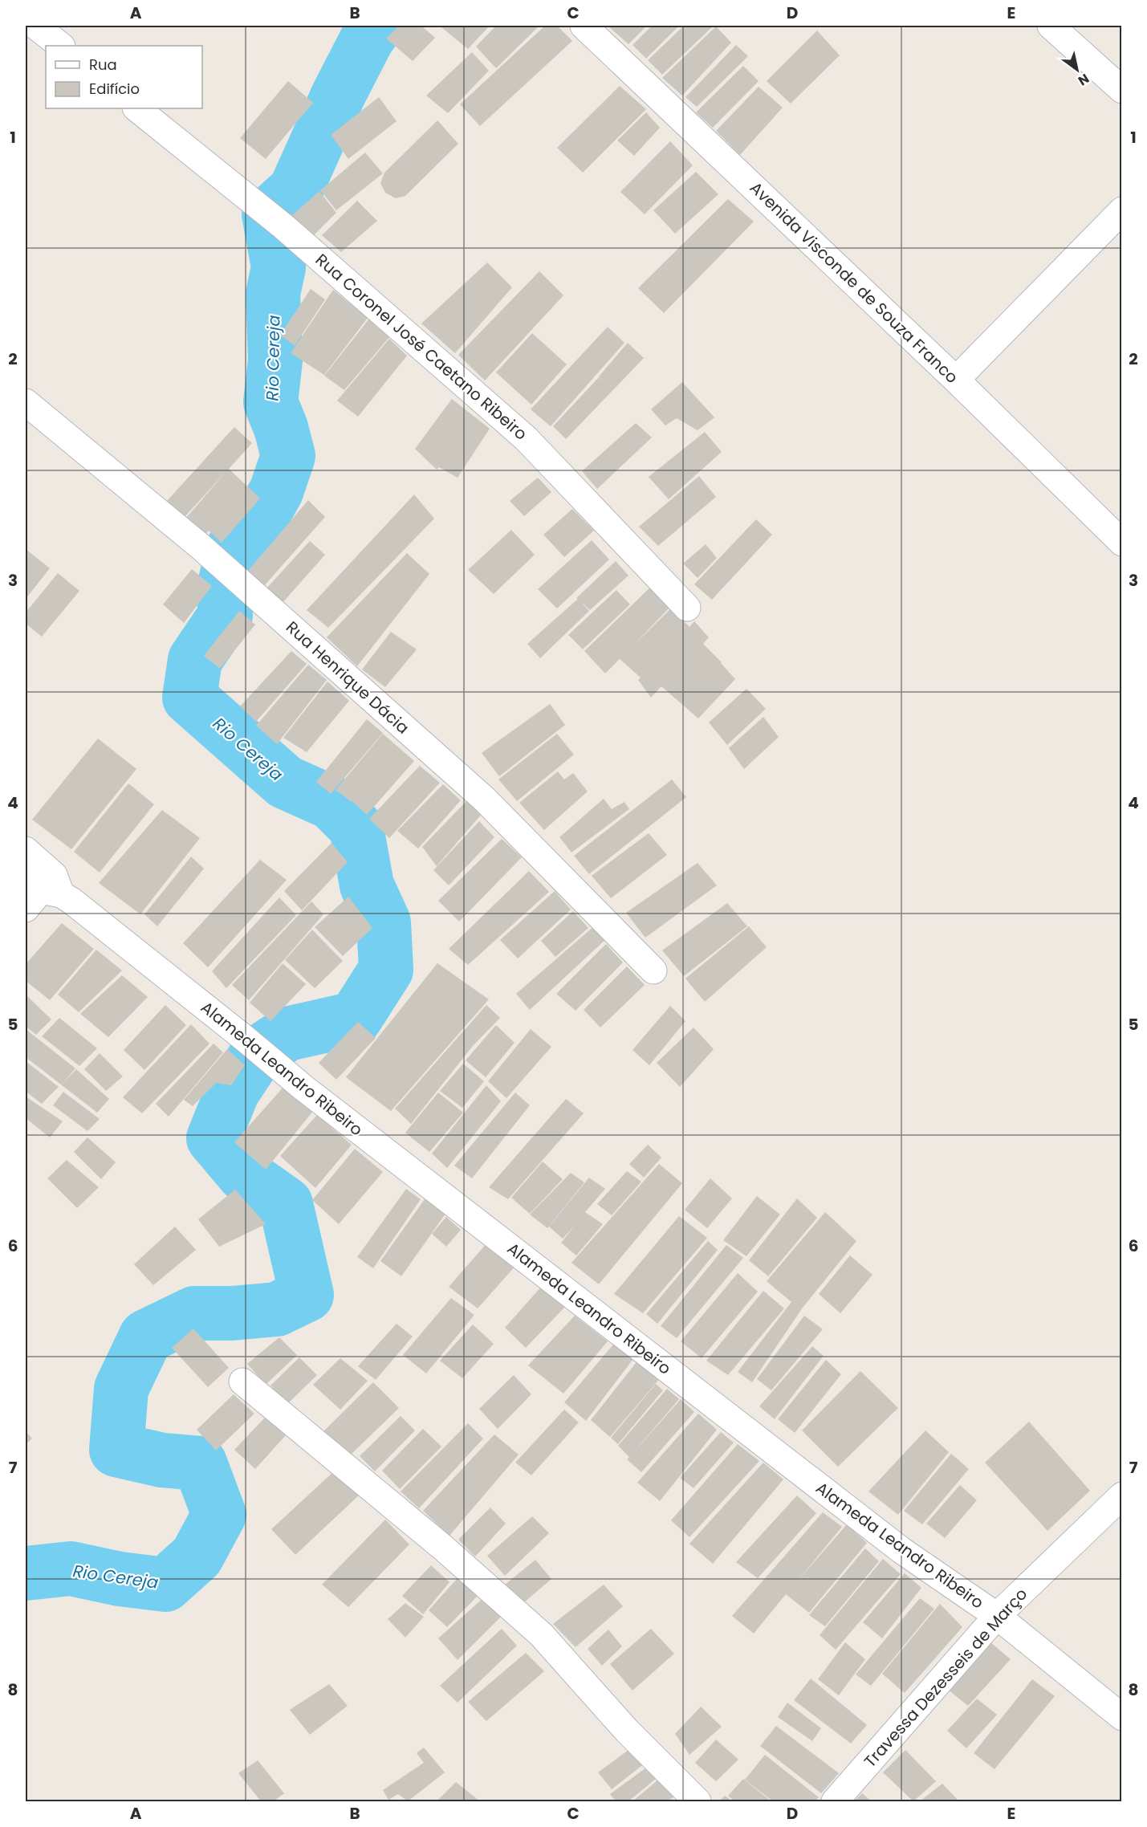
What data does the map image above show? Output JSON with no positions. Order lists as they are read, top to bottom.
{
  "streets": {
    "street": [
      "Avenida Visconde de Souza Franco",
      "Rua Coronel José Caetano Ribeiro",
      "Rua Henrique Dácia",
      "Alameda Leandro Ribeiro",
      "Travessa Dezesseis de Março"
    ]
  },
  "crossings": [
    ["Alameda Leandro Ribeiro", "Travessa Dezesseis de Março"]
  ],
  "water": ["Rio Cereja"],
  "legend": ["Rua", "Edifício"],
  "north": "bottom right",
  "grid": {
    "columns": [
      "A",
      "B",
      "C",
      "D",
      "E"
    ],
    "rows": [
      "1",
      "2",
      "3",
      "4",
      "5",
      "6",
      "7",
      "8"
    ]
  }
}
